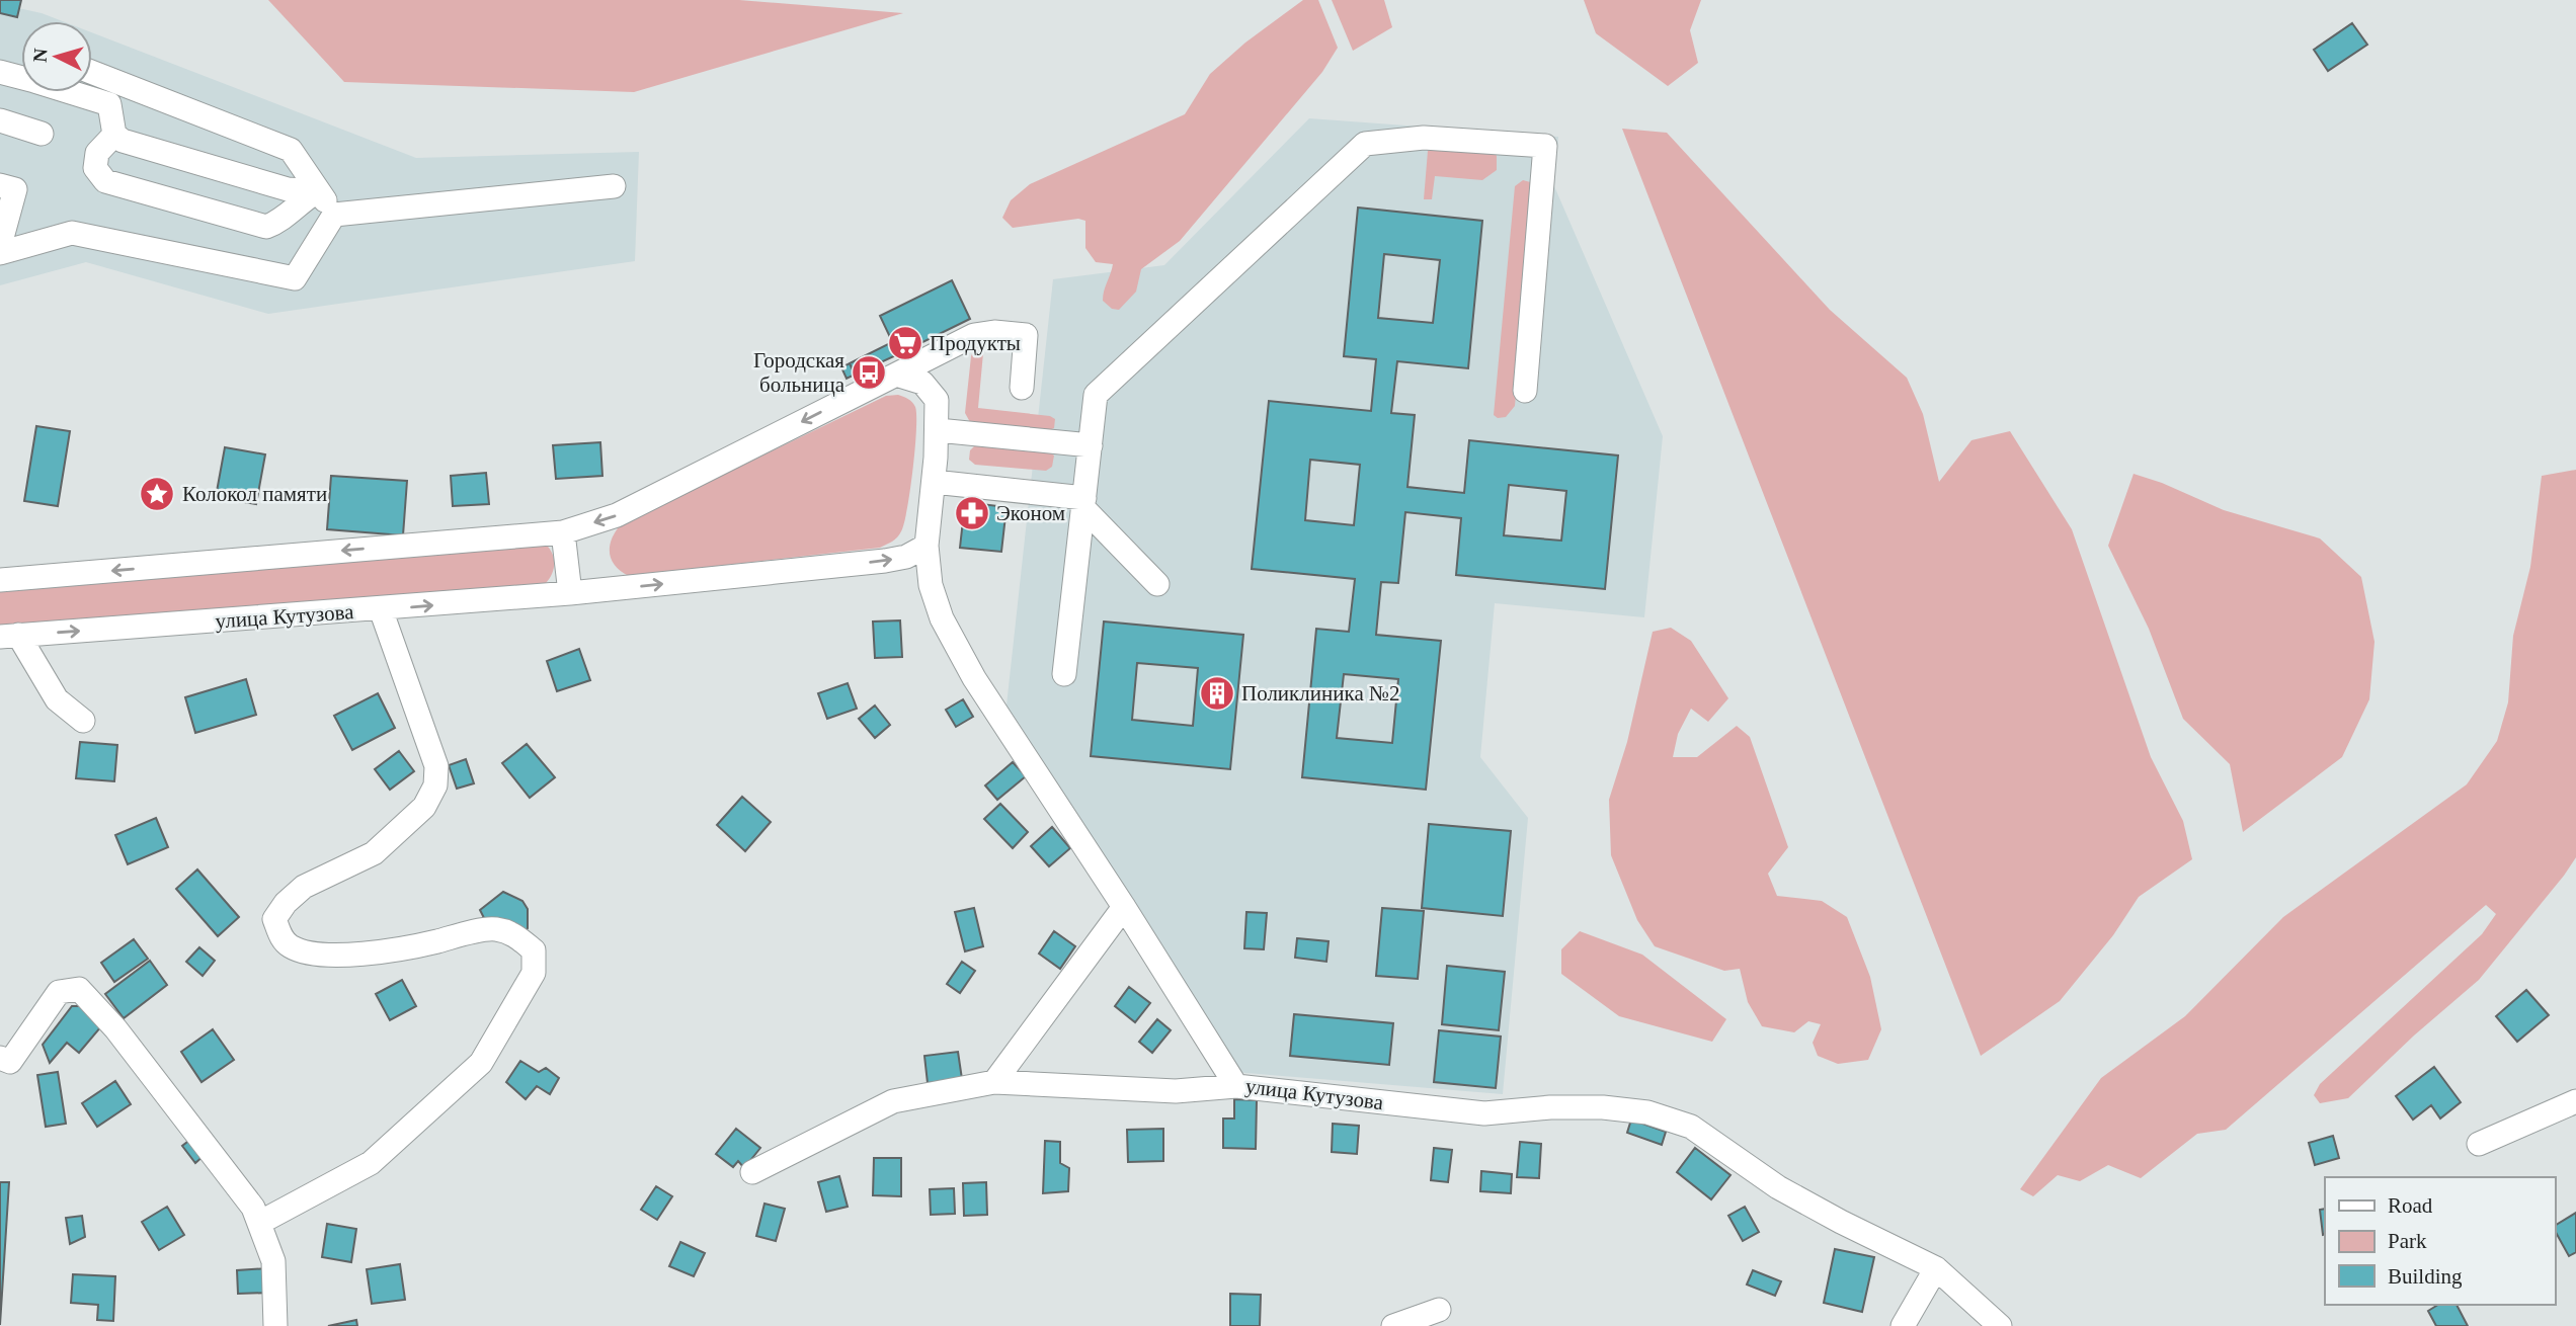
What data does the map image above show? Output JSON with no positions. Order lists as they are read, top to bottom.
{
  "streets": {
    "street": ["улица Кутузова"]
  },
  "places": {
    "supermarket": ["Продукты"],
    "bus stop": ["Городская больница"],
    "place": ["Колокол памяти"],
    "pharmacy": ["Эконом"],
    "building": ["Поликлиника №2"]
  },
  "legend": ["Road", "Park", "Building"],
  "north": "left"
}
